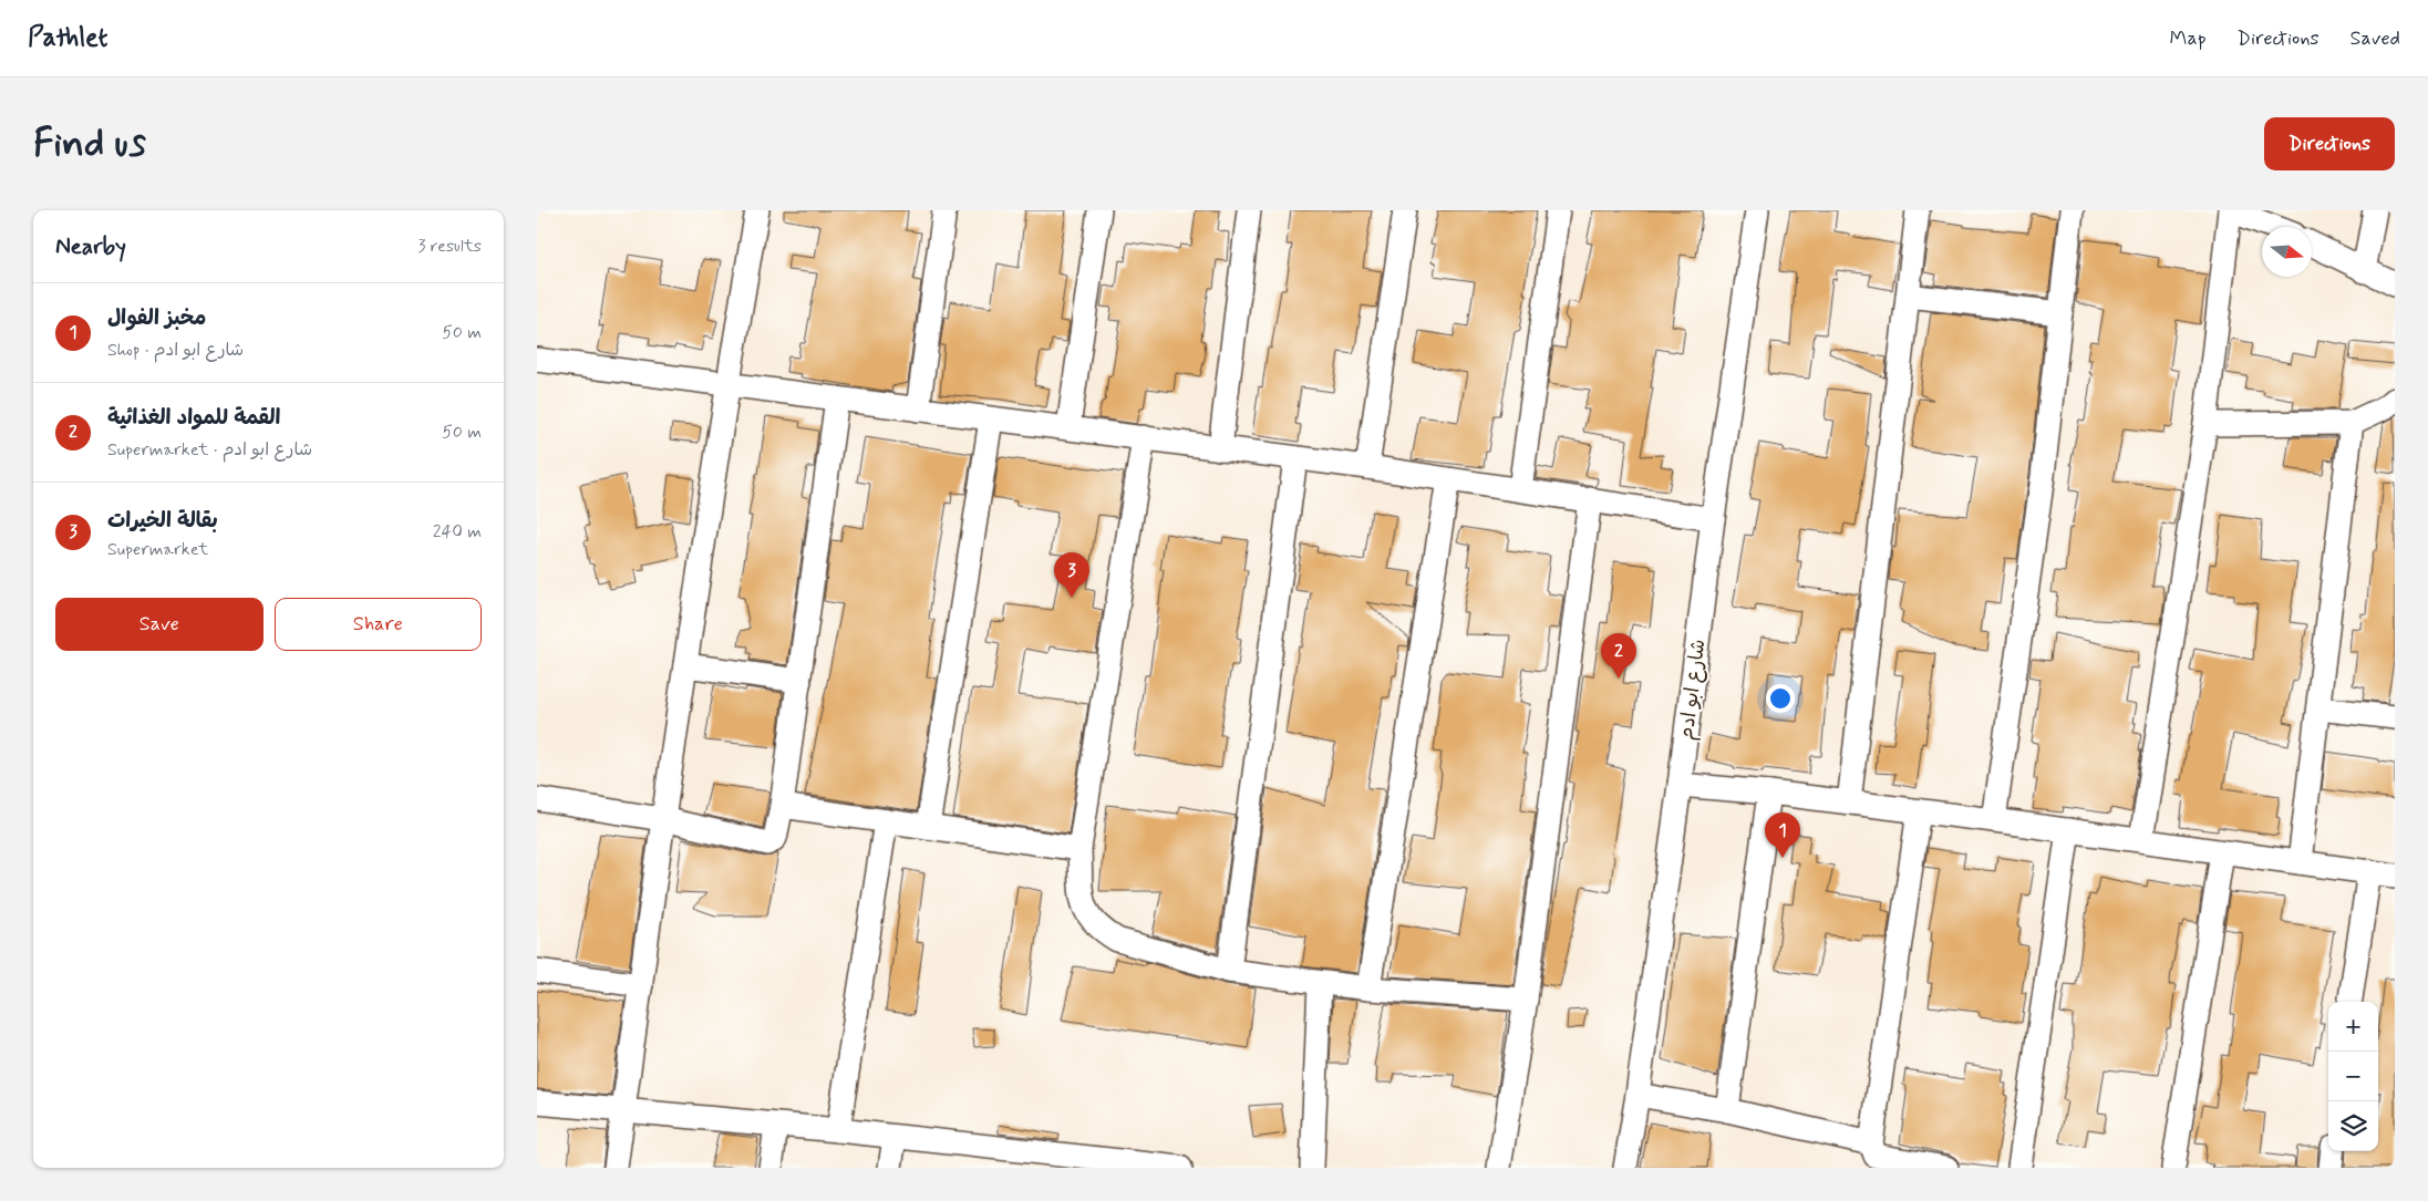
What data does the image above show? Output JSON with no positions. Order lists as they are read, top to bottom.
{
  "streets": {
    "street": ["شارع ابو ادم"]
  },
  "north": "right",
  "page": {
    "header": "Pathlet",
    "nav": ["Map", "Directions", "Saved"],
    "buttons": [
      "Directions",
      ["Save", "Share"]
    ],
    "title": "Find us",
    "heading": ["Nearby", "3 results"],
    "list": [
      {
        "mark": "1",
        "name": "مخبز الفوال",
        "note": "Shop · شارع ابو ادم",
        "value": "50 m"
      },
      {
        "mark": "2",
        "name": "القمة للمواد الغذائية",
        "note": "Supermarket · شارع ابو ادم",
        "value": "50 m"
      },
      {
        "mark": "3",
        "name": "بقالة الخيرات",
        "note": "Supermarket",
        "value": "240 m"
      }
    ],
    "pins": ["3", "2", "1"],
    "map_buttons": ["+", "−"]
  }
}
